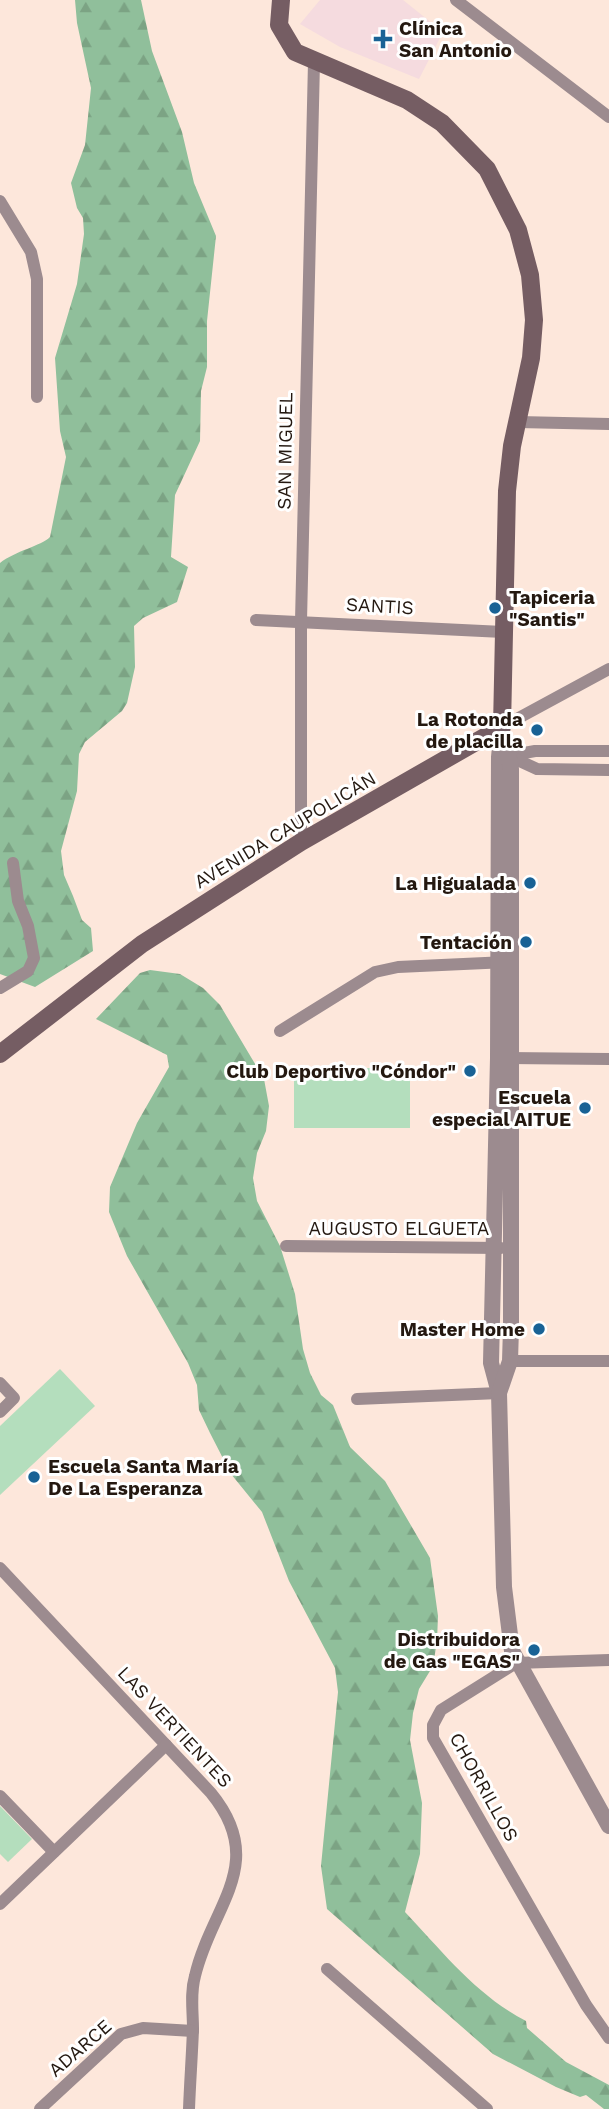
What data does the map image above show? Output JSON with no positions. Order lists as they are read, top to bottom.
{
  "streets": {
    "main road": ["AVENIDA CAUPOLICÁN"],
    "street": [
      "SAN MIGUEL",
      "SANTIS",
      "AUGUSTO ELGUETA",
      "LAS VERTIENTES",
      "CHORRILLOS",
      "ADARCE"
    ]
  },
  "crossings": [
    ["SAN MIGUEL", "SANTIS"],
    ["SAN MIGUEL", "AVENIDA CAUPOLICÁN"],
    ["LAS VERTIENTES", "ADARCE"]
  ],
  "places": {
    "health": ["Clínica San Antonio"],
    "other": [
      "Tapiceria \"Santis\"",
      "La Rotonda de placilla",
      "La Higualada",
      "Tentación",
      "Club Deportivo \"Cóndor\"",
      "Escuela especial AITUE",
      "Master Home",
      "Escuela Santa María De La Esperanza",
      "Distribuidora de Gas \"EGAS\""
    ]
  }
}
